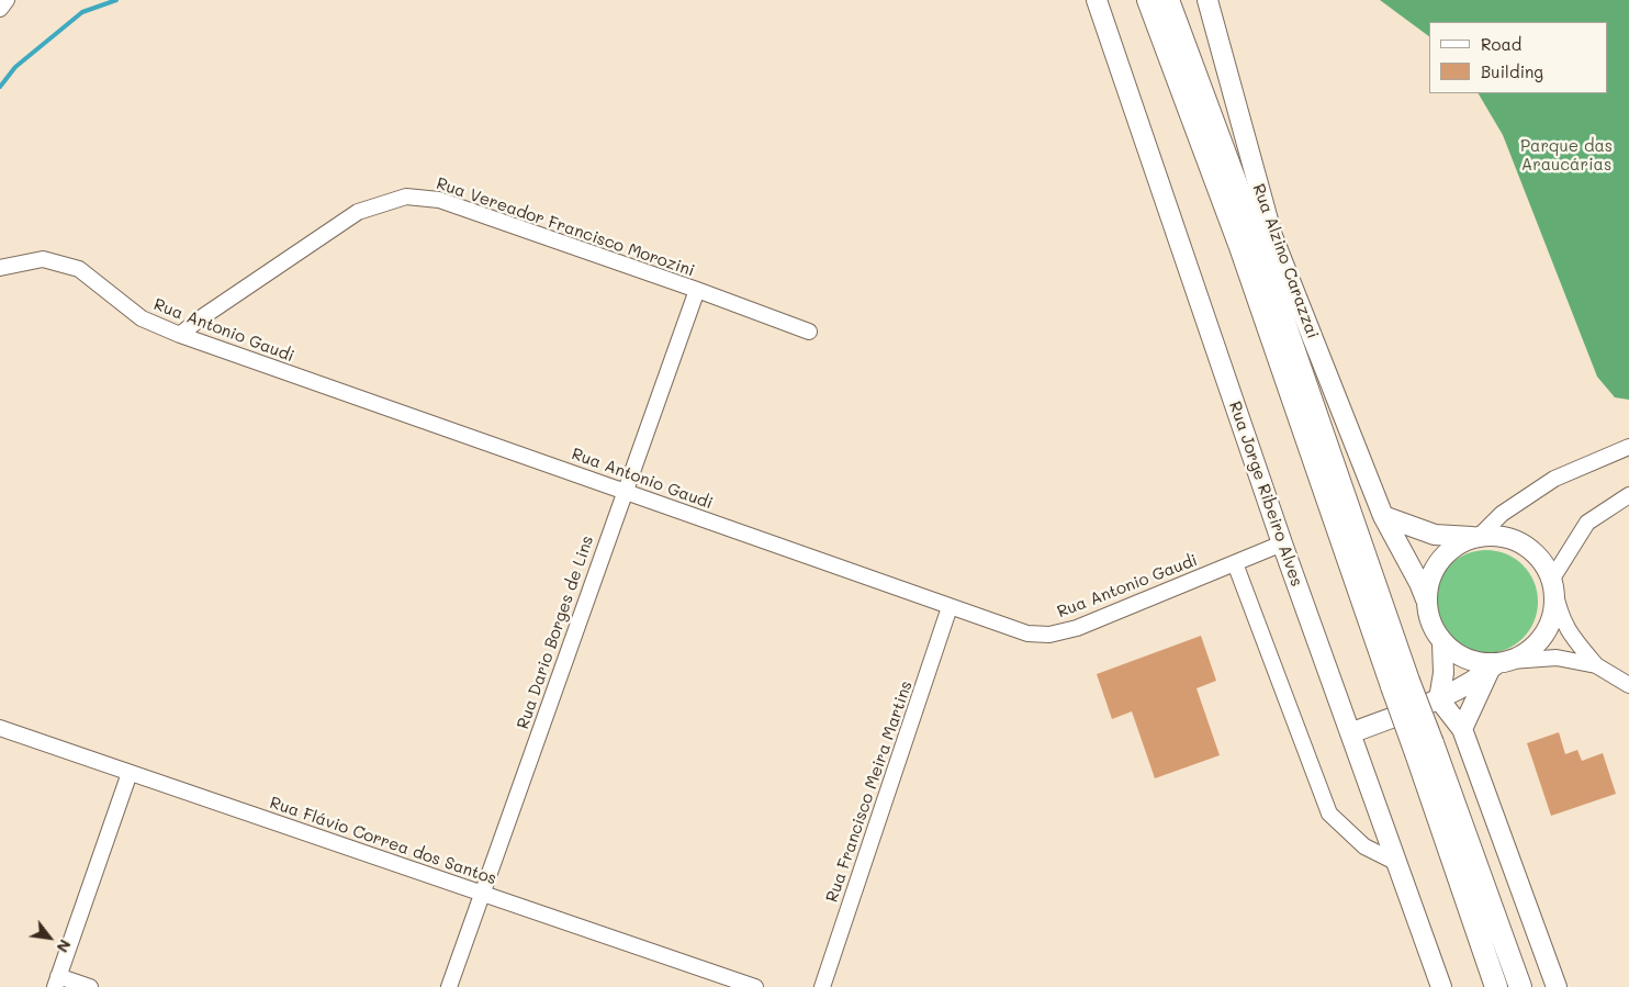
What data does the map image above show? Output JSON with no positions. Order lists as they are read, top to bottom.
{
  "streets": {
    "main road": ["Rua Alzino Carazzai", "Rua Jorge Ribeiro Alves"],
    "street": [
      "Rua Vereador Francisco Morozini",
      "Rua Antonio Gaudi",
      "Rua Dario Borges de Lins",
      "Rua Francisco Meira Martins",
      "Rua Flávio Correa dos Santos"
    ]
  },
  "crossings": [
    ["Rua Vereador Francisco Morozini", "Rua Antonio Gaudi"],
    ["Rua Vereador Francisco Morozini", "Rua Dario Borges de Lins"],
    ["Rua Antonio Gaudi", "Rua Jorge Ribeiro Alves"],
    ["Rua Antonio Gaudi", "Rua Dario Borges de Lins"],
    ["Rua Antonio Gaudi", "Rua Francisco Meira Martins"],
    ["Rua Dario Borges de Lins", "Rua Flávio Correa dos Santos"]
  ],
  "parks": ["Parque das Araucárias"],
  "legend": ["Road", "Building"],
  "north": "bottom right"
}
